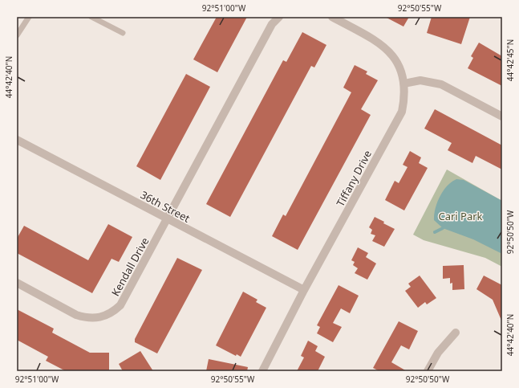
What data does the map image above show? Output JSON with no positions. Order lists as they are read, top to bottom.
{
  "streets": {
    "street": ["Tiffany Drive", "36th Street", "Kendall Drive"]
  },
  "crossings": [
    ["Tiffany Drive", "36th Street"],
    ["36th Street", "Kendall Drive"]
  ],
  "parks": ["Cari Park"],
  "coordinates": [
    "92°51'00\"W",
    "92°50'55\"W",
    "44°42'45\"N",
    "44°42'40\"N",
    "92°50'50\"W"
  ]
}
